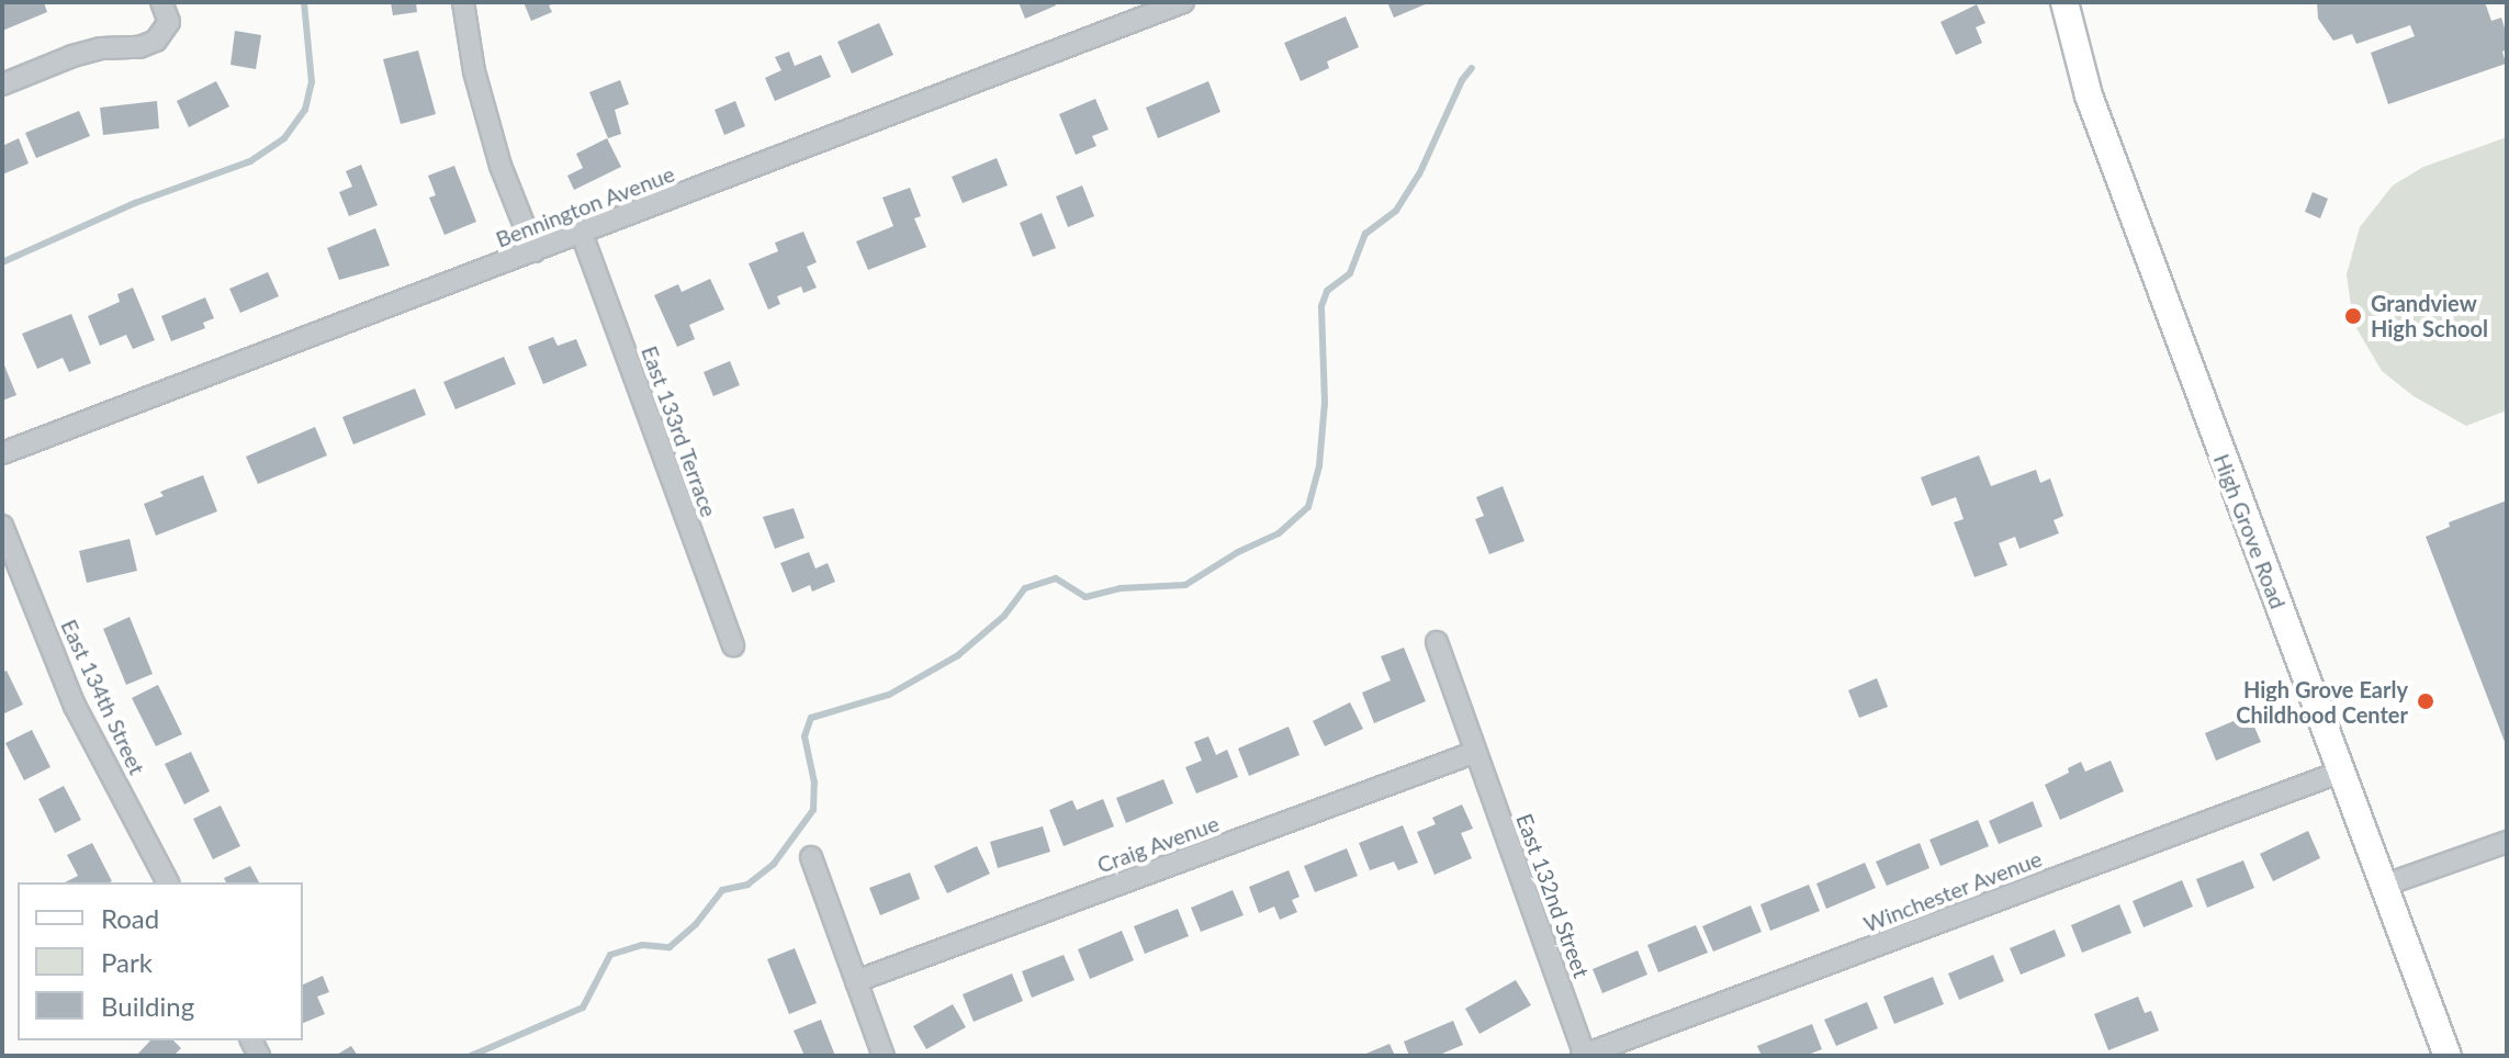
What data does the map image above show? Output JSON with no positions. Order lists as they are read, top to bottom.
{
  "streets": {
    "main road": ["High Grove Road"],
    "street": [
      "Bennington Avenue",
      "East 133rd Terrace",
      "East 134th Street",
      "Craig Avenue",
      "Winchester Avenue",
      "East 132nd Street"
    ]
  },
  "crossings": [
    ["Bennington Avenue", "East 133rd Terrace"],
    ["High Grove Road", "Winchester Avenue"],
    ["Craig Avenue", "East 132nd Street"],
    ["Winchester Avenue", "East 132nd Street"]
  ],
  "places": ["Grandview High School", "High Grove Early Childhood Center"],
  "legend": ["Road", "Park", "Building"]
}
